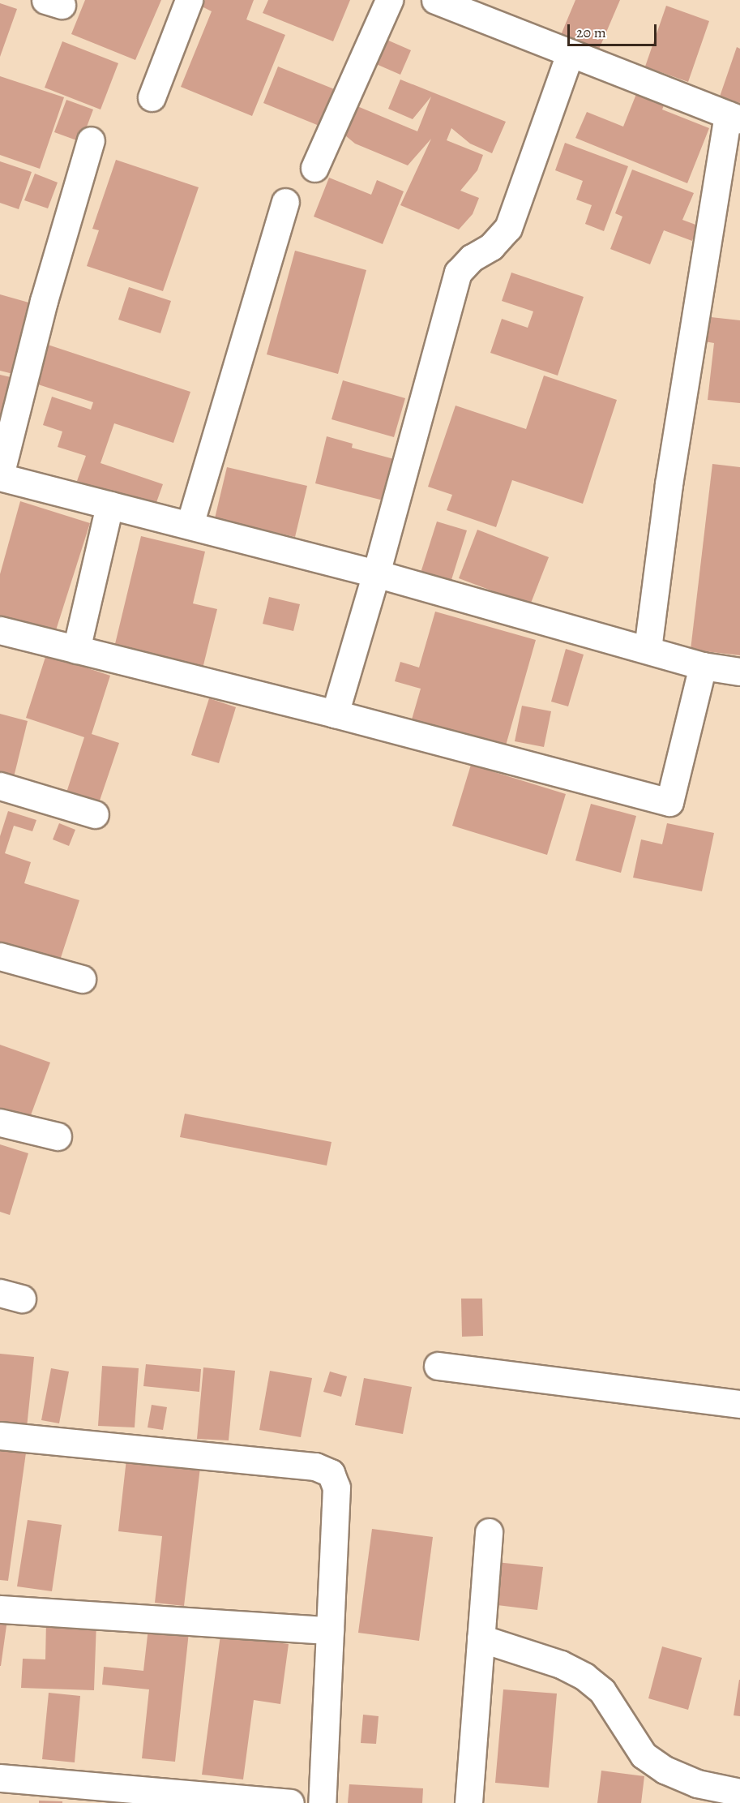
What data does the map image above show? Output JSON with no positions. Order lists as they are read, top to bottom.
{
  "scale_bar": "20 m"
}
